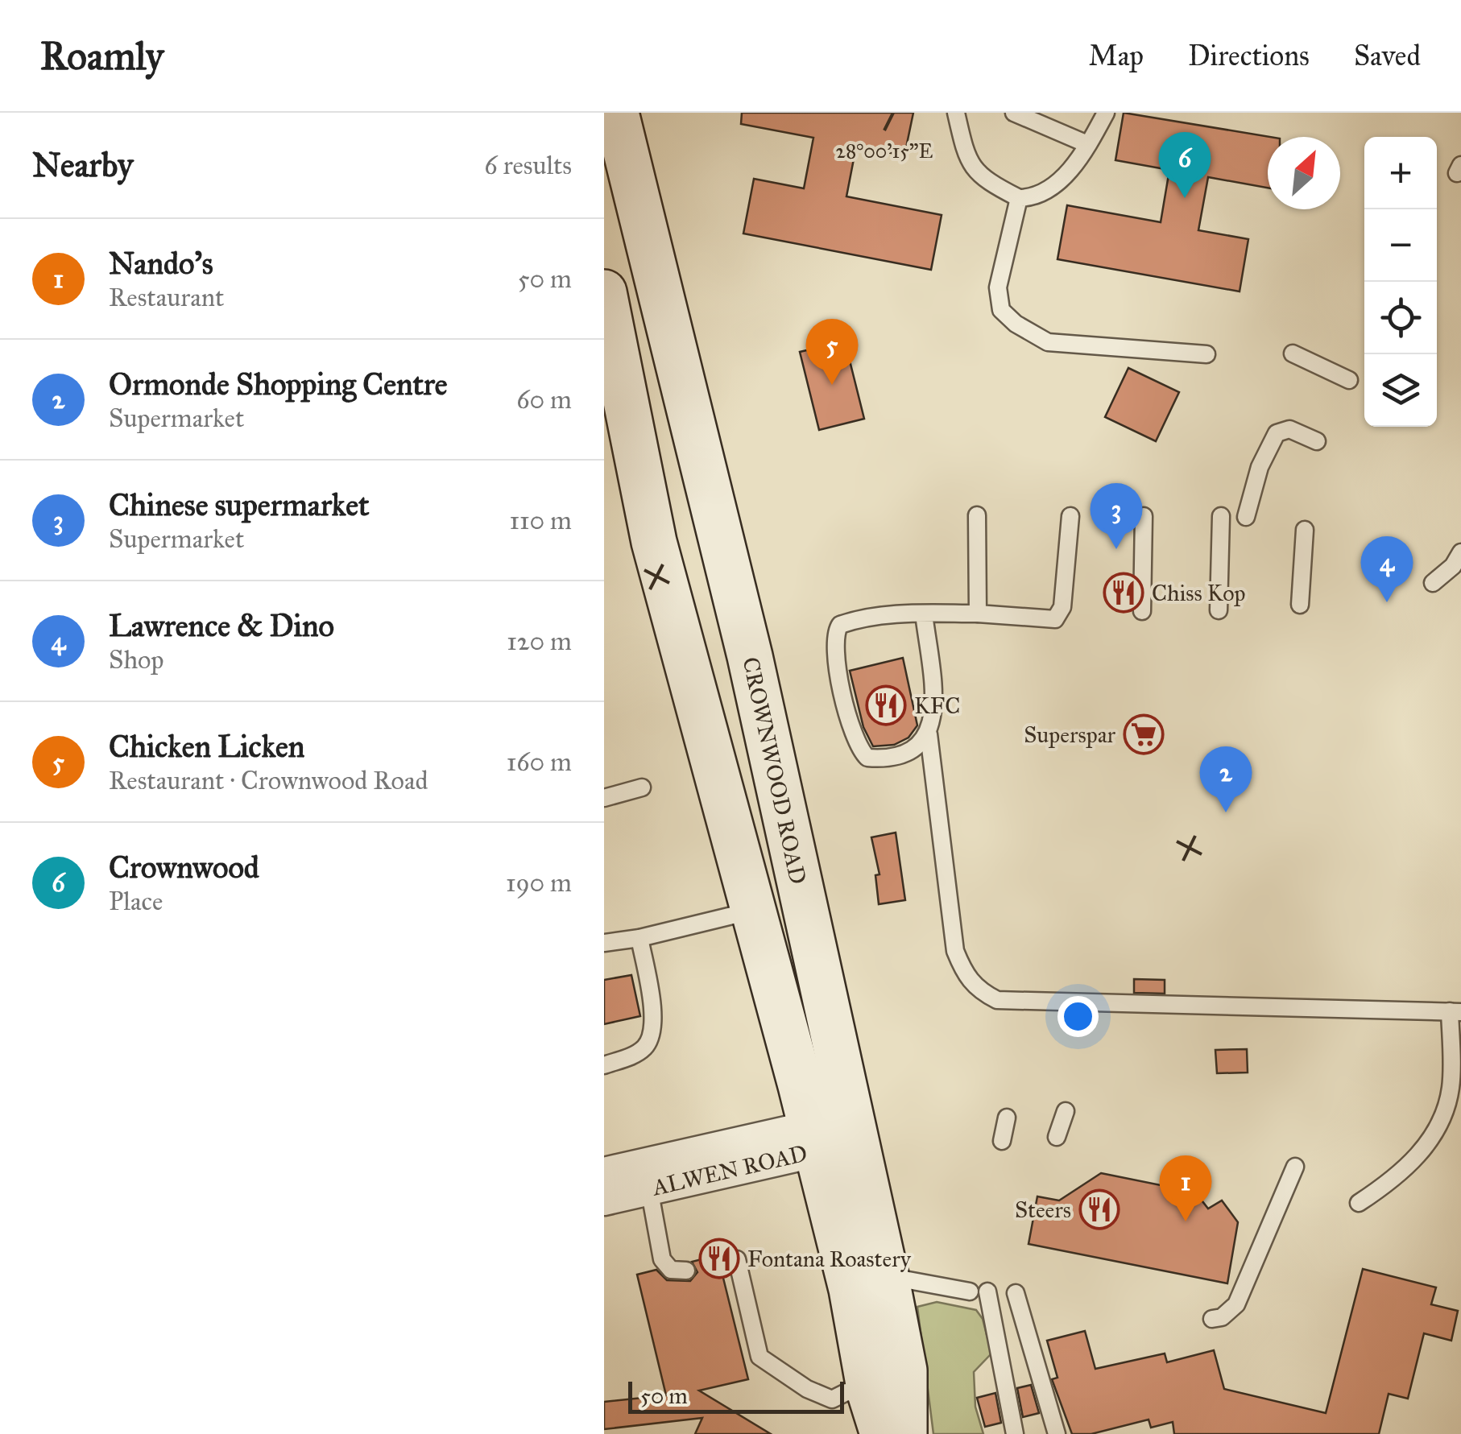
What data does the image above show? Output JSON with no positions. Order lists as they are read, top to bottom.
{
  "streets": {
    "main road": ["CROWNWOOD ROAD"],
    "street": ["ALWEN ROAD"]
  },
  "crossings": [
    ["CROWNWOOD ROAD", "ALWEN ROAD"]
  ],
  "places": {
    "restaurant": [
      "Chiss Kop",
      "KFC",
      "Steers",
      "Fontana Roastery"
    ],
    "supermarket": ["Superspar"]
  },
  "scale_bar": "50 m",
  "north": "top right",
  "page": {
    "header": "Roamly",
    "nav": ["Map", "Directions", "Saved"],
    "heading": ["Nearby", "6 results"],
    "pins": [
      "6",
      "5",
      "3",
      "4",
      "2",
      "1"
    ],
    "map_buttons": ["+", "−"],
    "list": [
      {
        "mark": "1",
        "name": "Nando's",
        "note": "Restaurant",
        "value": "50 m"
      },
      {
        "mark": "2",
        "name": "Ormonde Shopping Centre",
        "note": "Supermarket",
        "value": "60 m"
      },
      {
        "mark": "3",
        "name": "Chinese supermarket",
        "note": "Supermarket",
        "value": "110 m"
      },
      {
        "mark": "4",
        "name": "Lawrence & Dino",
        "note": "Shop",
        "value": "120 m"
      },
      {
        "mark": "5",
        "name": "Chicken Licken",
        "note": "Restaurant · Crownwood Road",
        "value": "160 m"
      },
      {
        "mark": "6",
        "name": "Crownwood",
        "note": "Place",
        "value": "190 m"
      }
    ],
    "scale": "50 m"
  },
  "coordinates": ["28°00'15\"E"]
}
